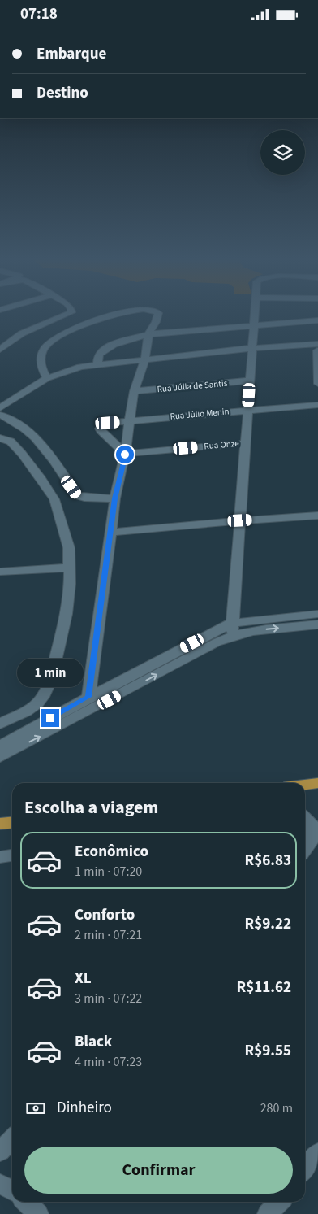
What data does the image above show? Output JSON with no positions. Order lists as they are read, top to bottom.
{
  "streets": {
    "street": ["Rua Júlia de Santis", "Rua Júlio Menin", "Rua Onze"]
  },
  "crossings": [
    ["Rua Júlio Menin", "Rua Onze"]
  ],
  "page": {
    "status": "07:18",
    "banner": ["Embarque", "Destino"],
    "bubble": "1 min",
    "heading": "Escolha a viagem",
    "list": [
      {
        "name": "Econômico",
        "note": "1 min · 07:20",
        "value": "R$6.83"
      },
      {
        "name": "Conforto",
        "note": "2 min · 07:21",
        "value": "R$9.22"
      },
      {
        "name": "XL",
        "note": "3 min · 07:22",
        "value": "R$11.62"
      },
      {
        "name": "Black",
        "note": "4 min · 07:23",
        "value": "R$9.55"
      }
    ],
    "pay": ["Dinheiro", "280 m"],
    "buttons": "Confirmar"
  }
}
